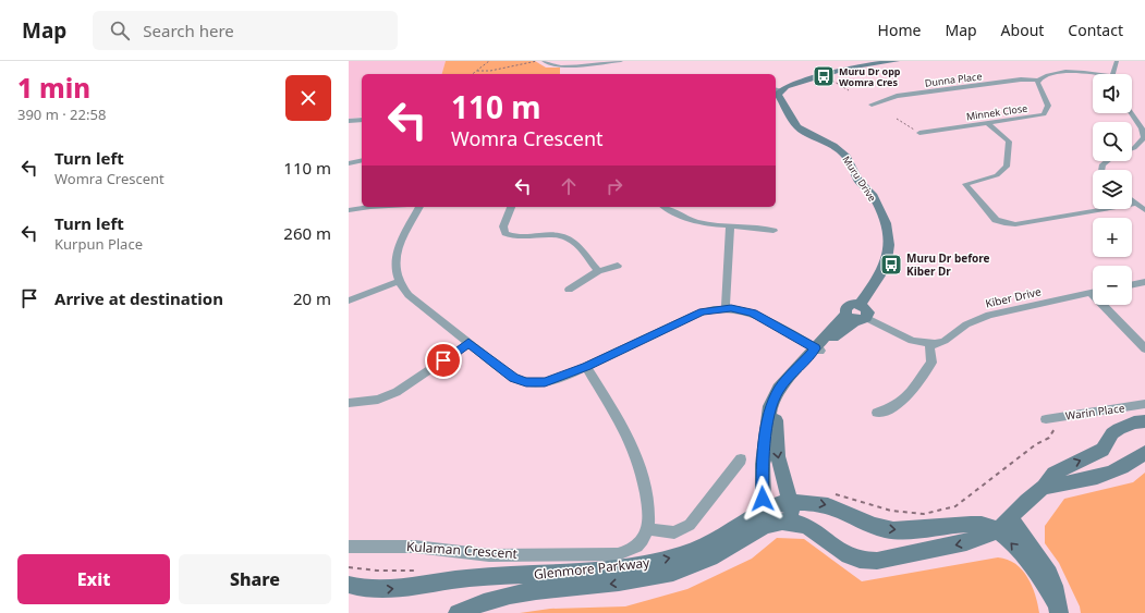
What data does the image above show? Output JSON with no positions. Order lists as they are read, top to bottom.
{
  "streets": {
    "street": [
      "Dunna Place",
      "Minnek Close",
      "Muru Drive",
      "Kiber Drive",
      "Warin Place",
      "Kulaman Crescent",
      "Glenmore Parkway"
    ]
  },
  "crossings": [
    ["Dunna Place", "Minnek Close"]
  ],
  "places": {
    "bus stop": ["Muru Dr opp Womra Cres", "Muru Dr before Kiber Dr"]
  },
  "page": {
    "header": "Map",
    "search": "Search here",
    "nav": [
      "Home",
      "Map",
      "About",
      "Contact"
    ],
    "heading": ["1 min", "390 m · 22:58"],
    "map_buttons": ["+", "−"],
    "turn": ["110 m", "Womra Crescent"],
    "list": [
      {
        "name": "Turn left",
        "note": "Womra Crescent",
        "value": "110 m"
      },
      {
        "name": "Turn left",
        "note": "Kurpun Place",
        "value": "260 m"
      },
      {
        "name": "Arrive at destination",
        "value": "20 m"
      }
    ],
    "buttons": ["Exit", "Share"]
  }
}
